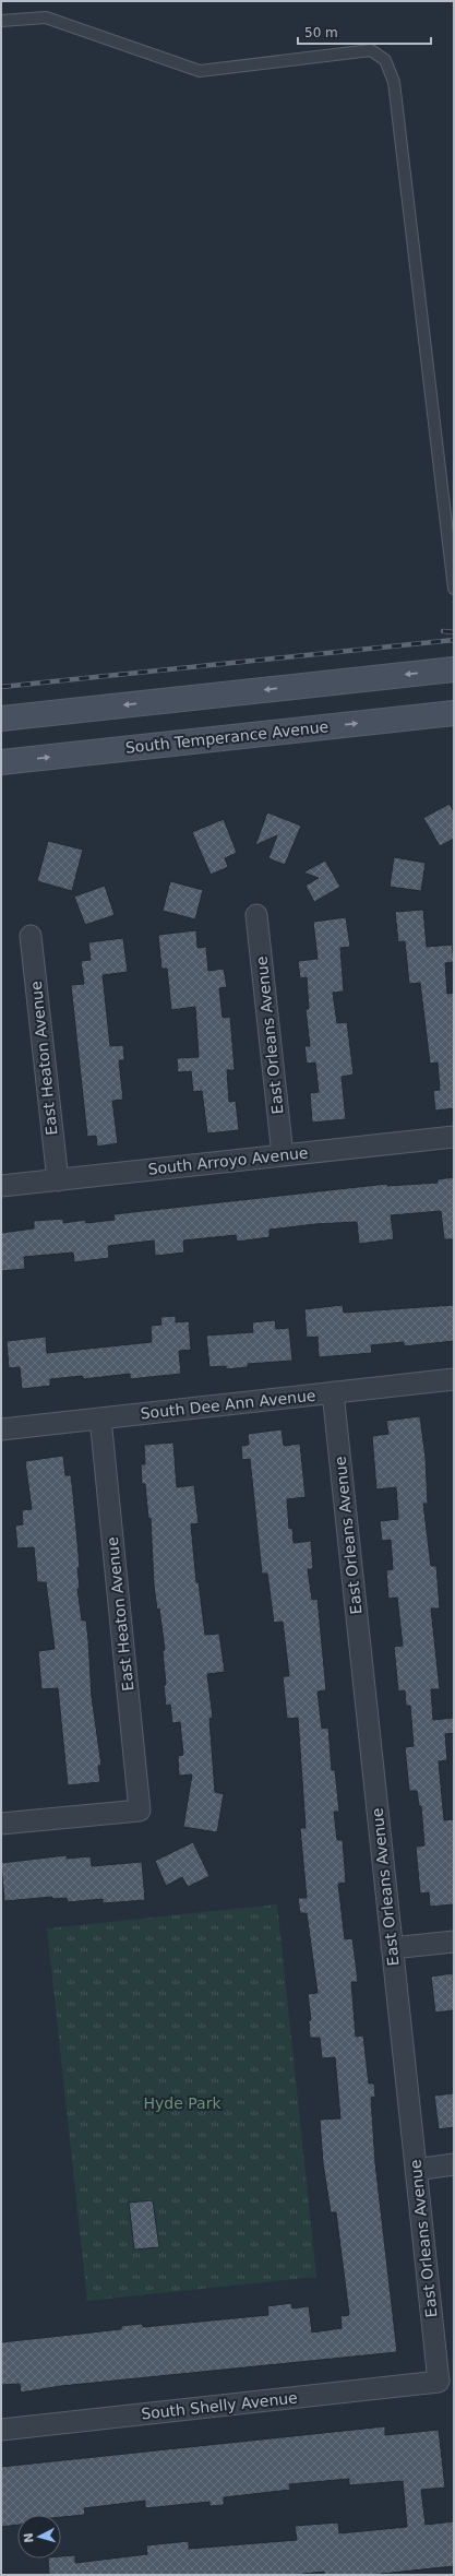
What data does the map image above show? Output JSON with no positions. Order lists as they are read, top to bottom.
{
  "streets": {
    "main road": ["South Temperance Avenue"],
    "street": [
      "East Orleans Avenue",
      "East Heaton Avenue",
      "South Arroyo Avenue",
      "South Dee Ann Avenue",
      "South Shelly Avenue"
    ]
  },
  "crossings": [
    ["East Orleans Avenue", "South Arroyo Avenue"],
    ["East Orleans Avenue", "South Dee Ann Avenue"],
    ["East Orleans Avenue", "South Shelly Avenue"],
    ["East Heaton Avenue", "South Arroyo Avenue"],
    ["East Heaton Avenue", "South Dee Ann Avenue"]
  ],
  "parks": ["Hyde Park"],
  "scale_bar": "50 m",
  "north": "left"
}
